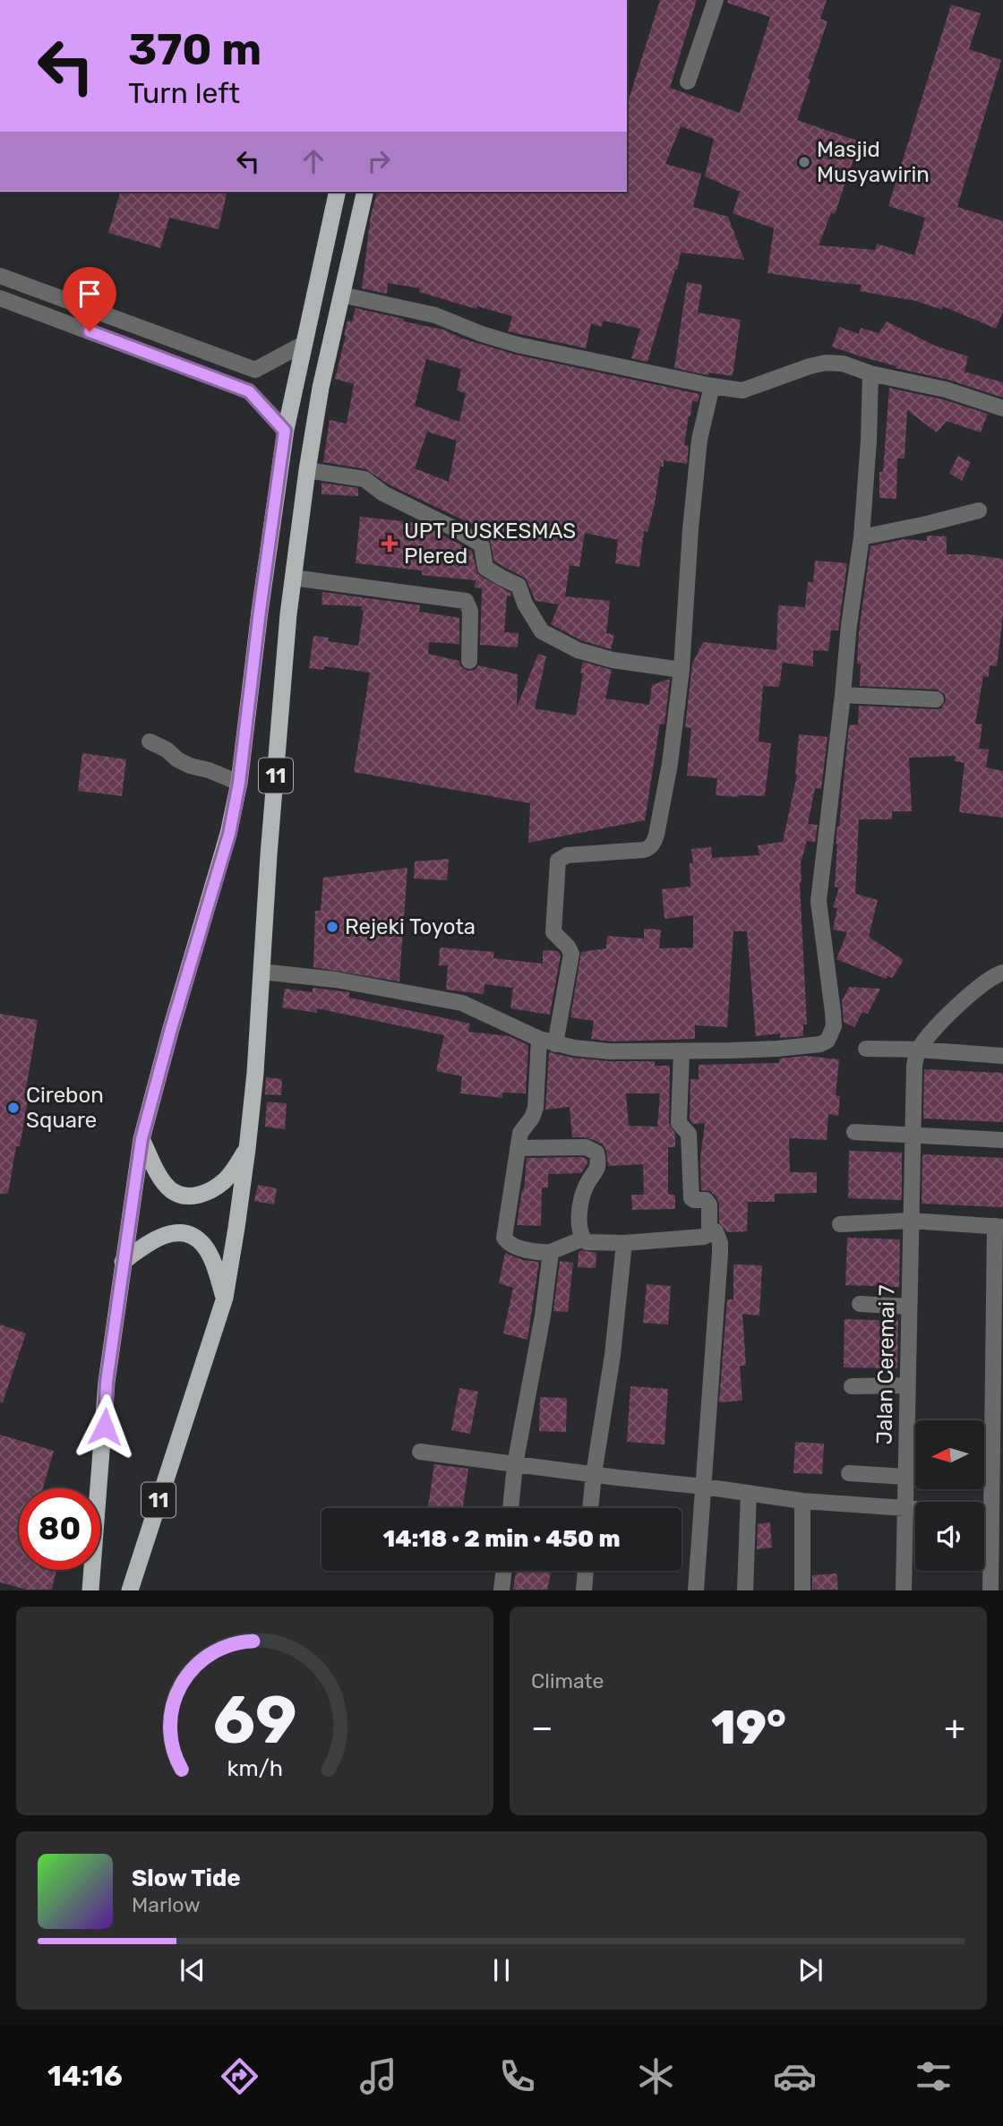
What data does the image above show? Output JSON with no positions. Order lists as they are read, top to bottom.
{
  "streets": {
    "highway": ["11"],
    "street": ["Jalan Ceremai 7"]
  },
  "places": {
    "other": ["Masjid Musyawirin", "Rejeki Toyota", "Cirebon Square"],
    "health": ["UPT PUSKESMAS Plered"]
  },
  "north": "left",
  "page": {
    "turn": ["370 m", "Turn left"],
    "limit": "80",
    "trip": "14:18 · 2 min · 450 m",
    "tile": "Climate",
    "heat": ["−", "19°", "+"],
    "song": ["Slow Tide", "Marlow"],
    "tabs": "14:16",
    "gauge": ["69", "km/h"]
  }
}
